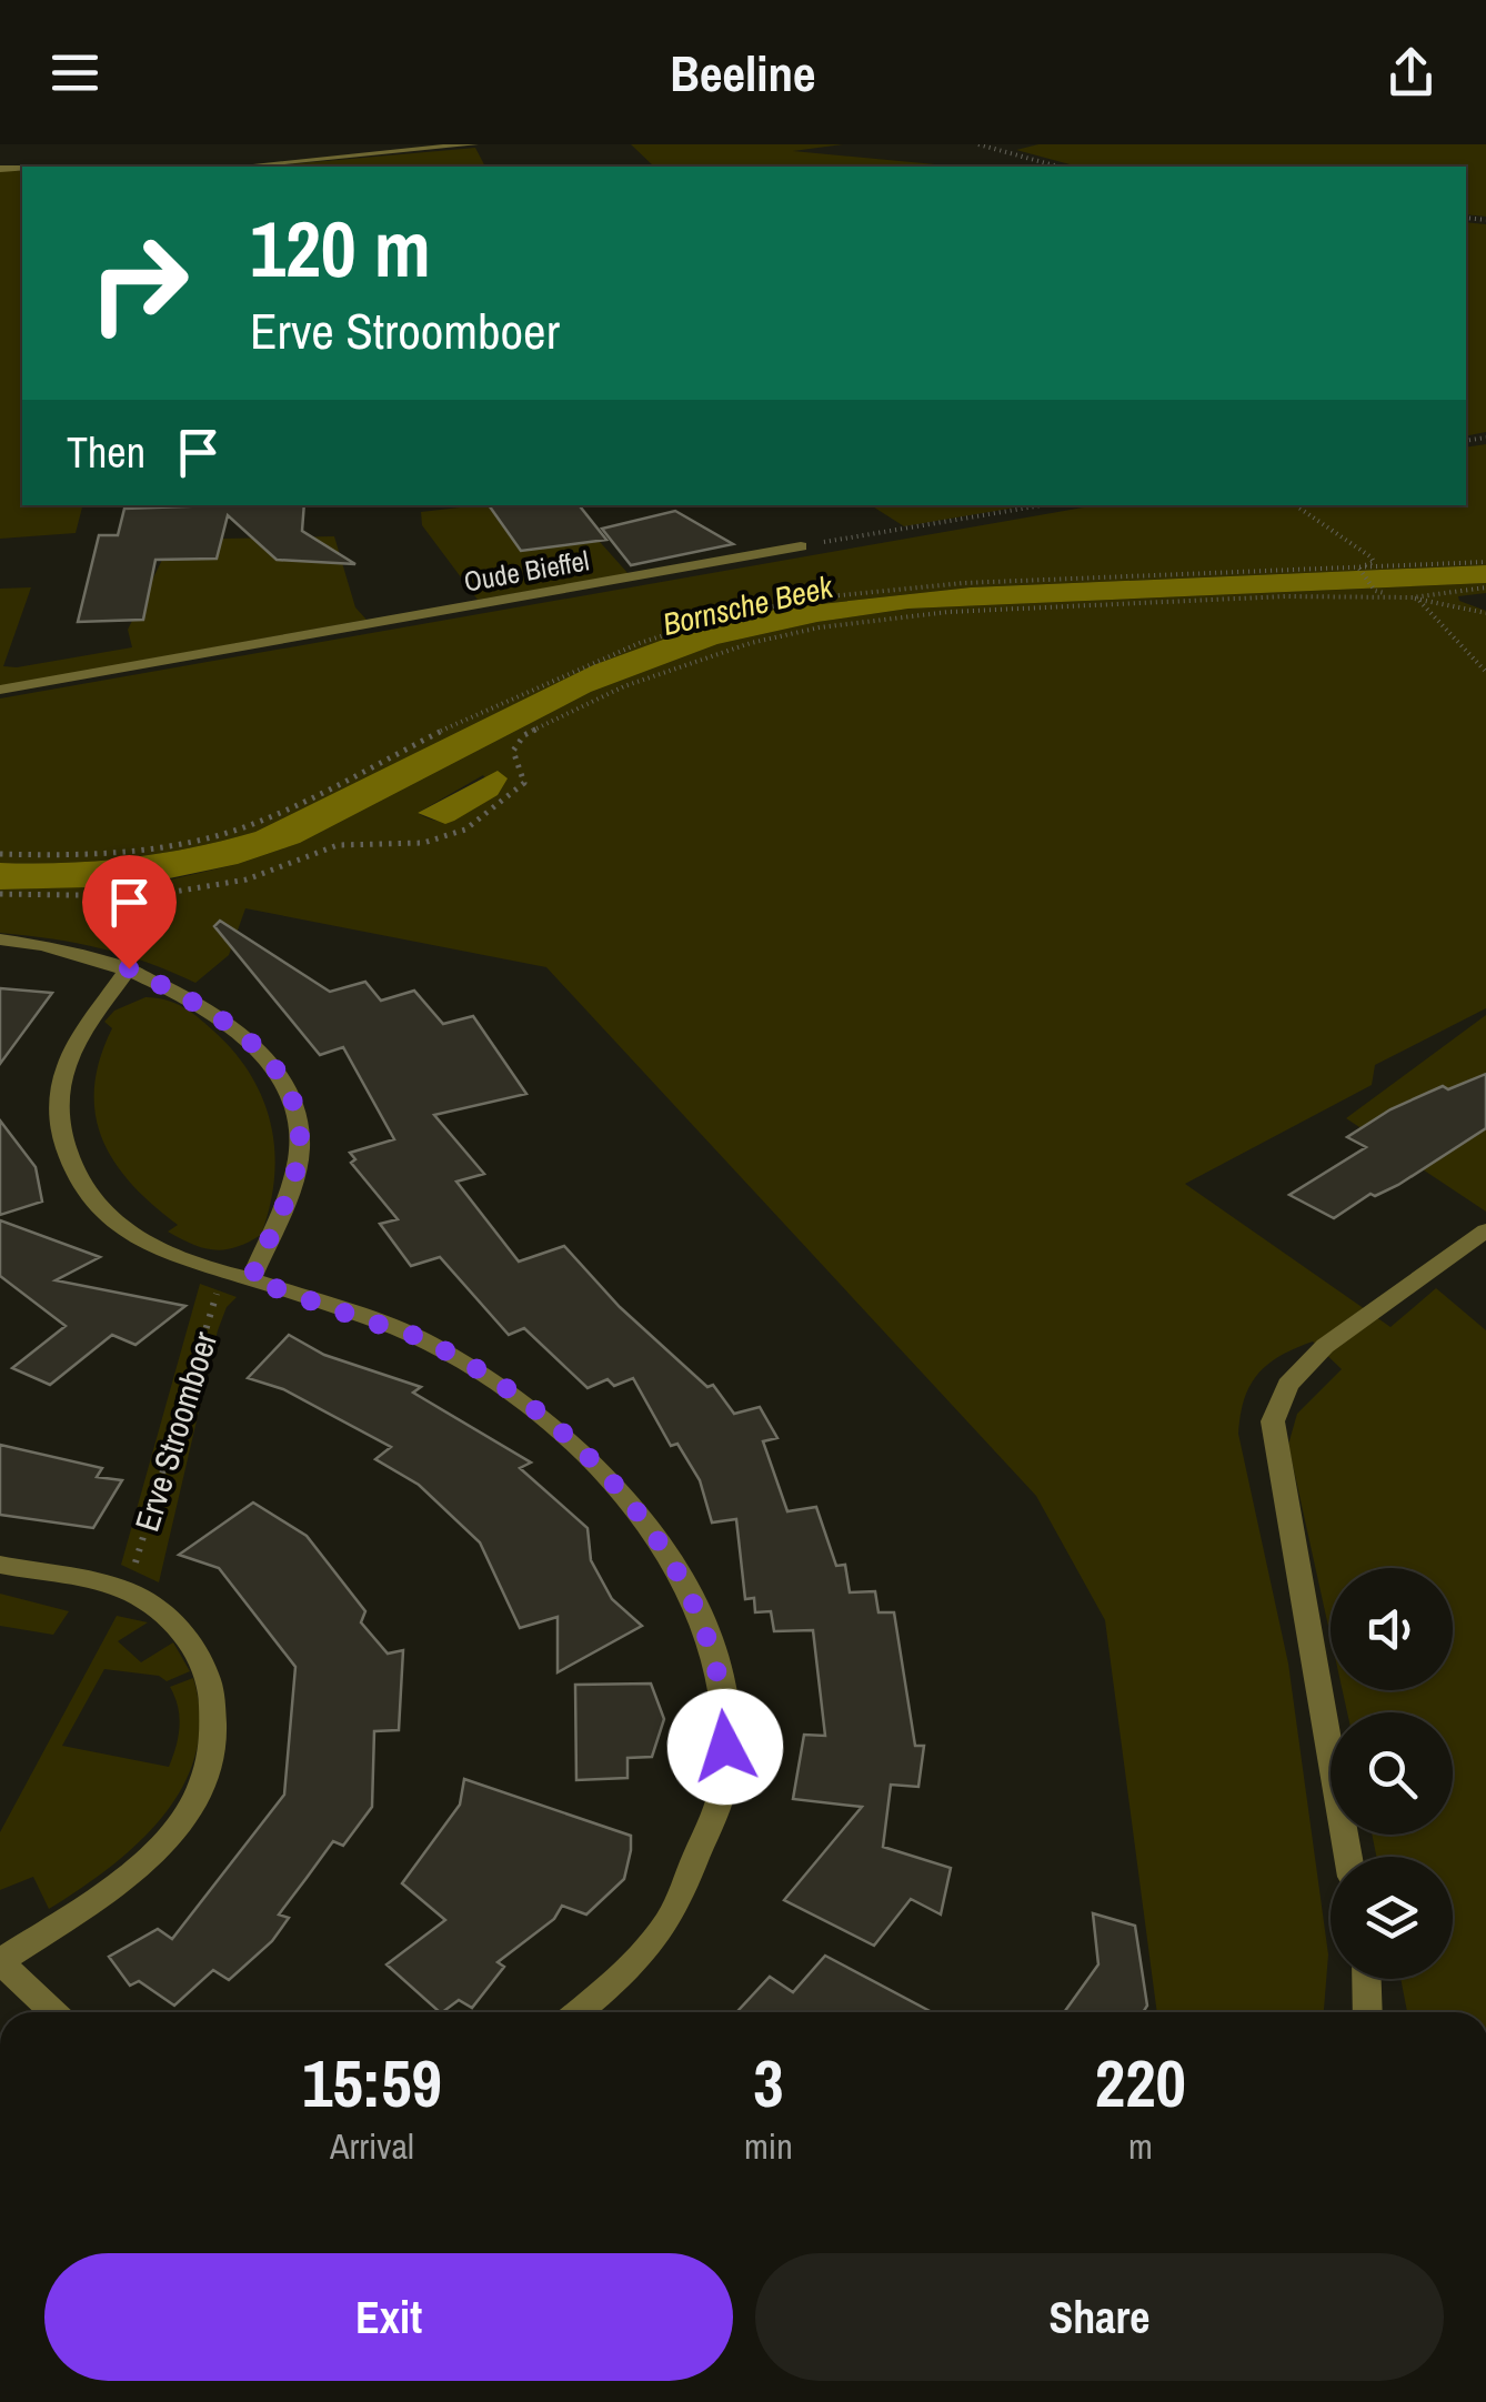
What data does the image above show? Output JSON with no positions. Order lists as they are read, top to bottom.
{
  "streets": {
    "street": ["Oude Bieffel"],
    "path": ["Erve Stroomboer"]
  },
  "water": ["Bornsche Beek"],
  "page": {
    "header": "Beeline",
    "turn": ["120 m", "Erve Stroomboer"],
    "then": "Then",
    "eta": [
      "15:59",
      "Arrival",
      "3",
      "min",
      "220",
      "m"
    ],
    "buttons": ["Exit", "Share"]
  }
}
